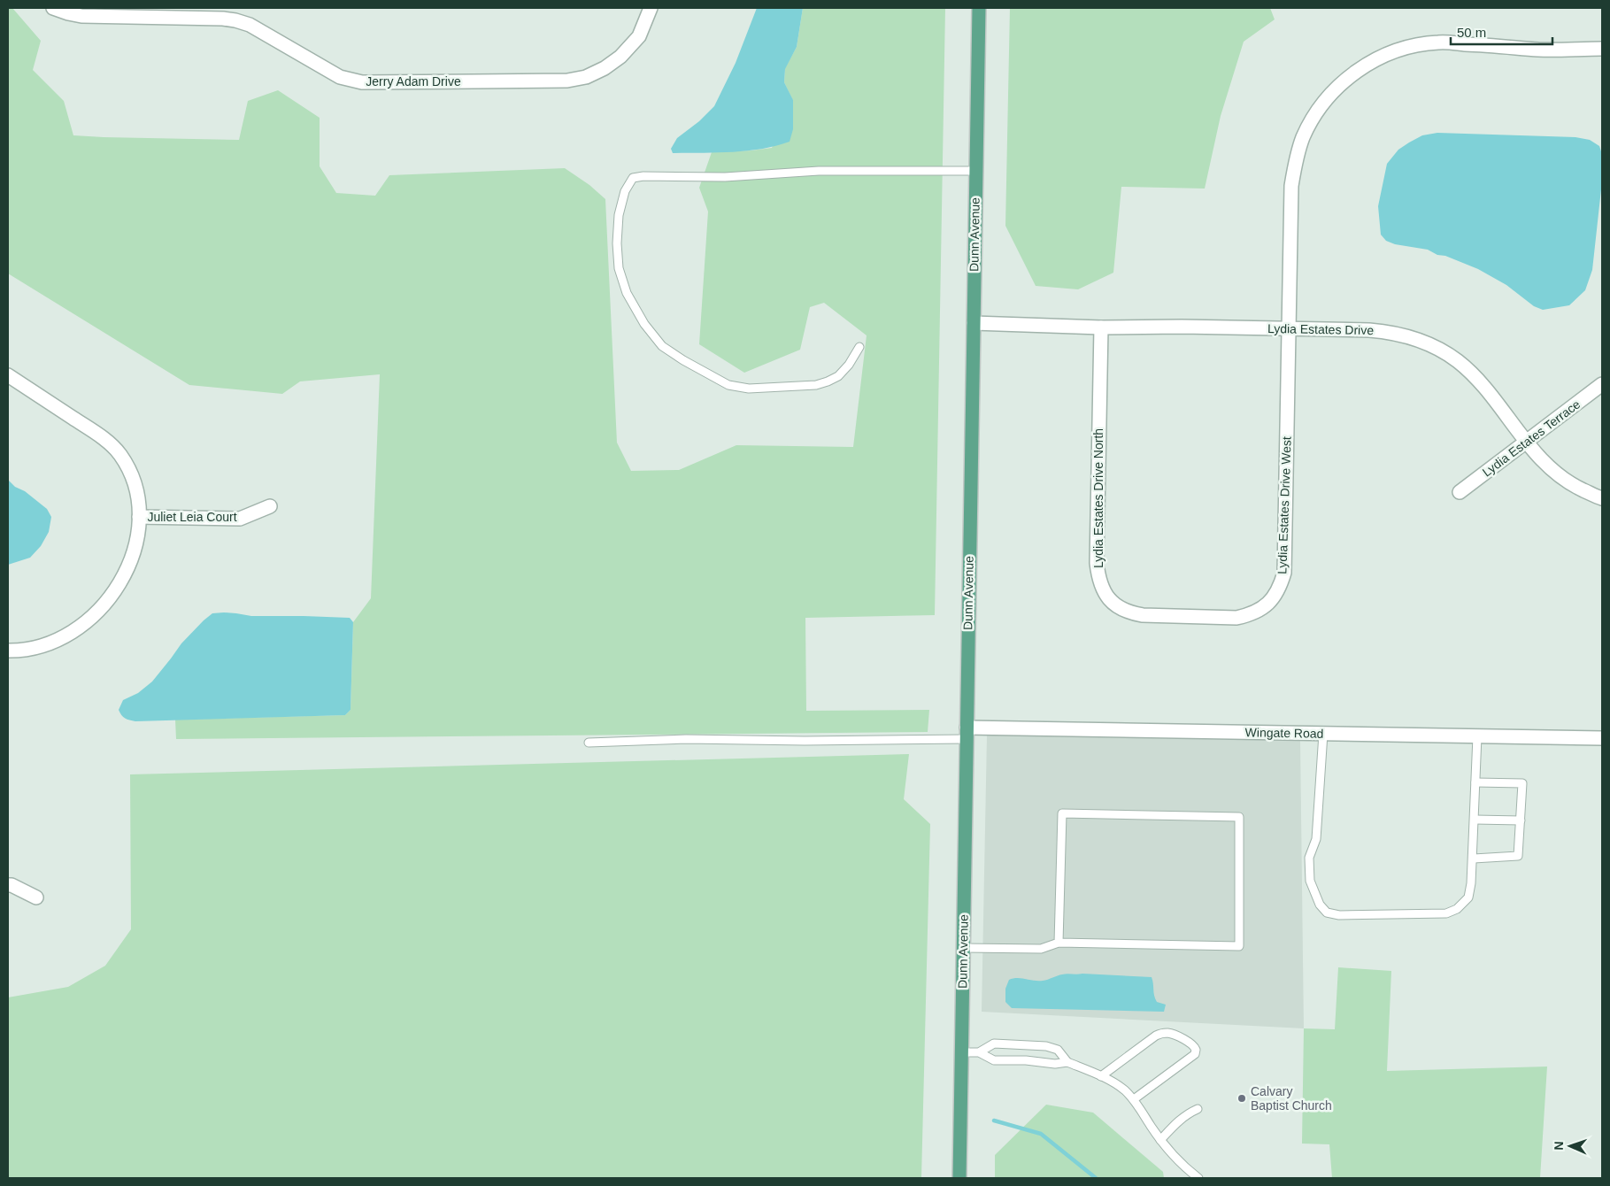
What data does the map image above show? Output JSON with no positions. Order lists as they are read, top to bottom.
{
  "streets": {
    "main road": ["Dunn Avenue"],
    "street": [
      "Jerry Adam Drive",
      "Lydia Estates Drive",
      "Lydia Estates Terrace",
      "Lydia Estates Drive North",
      "Lydia Estates Drive West",
      "Juliet Leia Court",
      "Wingate Road"
    ]
  },
  "crossings": [
    ["Dunn Avenue", "Lydia Estates Drive"],
    ["Dunn Avenue", "Wingate Road"],
    ["Lydia Estates Drive", "Lydia Estates Terrace"],
    ["Lydia Estates Drive", "Lydia Estates Drive North"],
    ["Lydia Estates Drive", "Lydia Estates Drive West"],
    ["Lydia Estates Drive North", "Lydia Estates Drive West"]
  ],
  "places": ["Calvary Baptist Church"],
  "scale_bar": "50 m",
  "north": "left"
}
